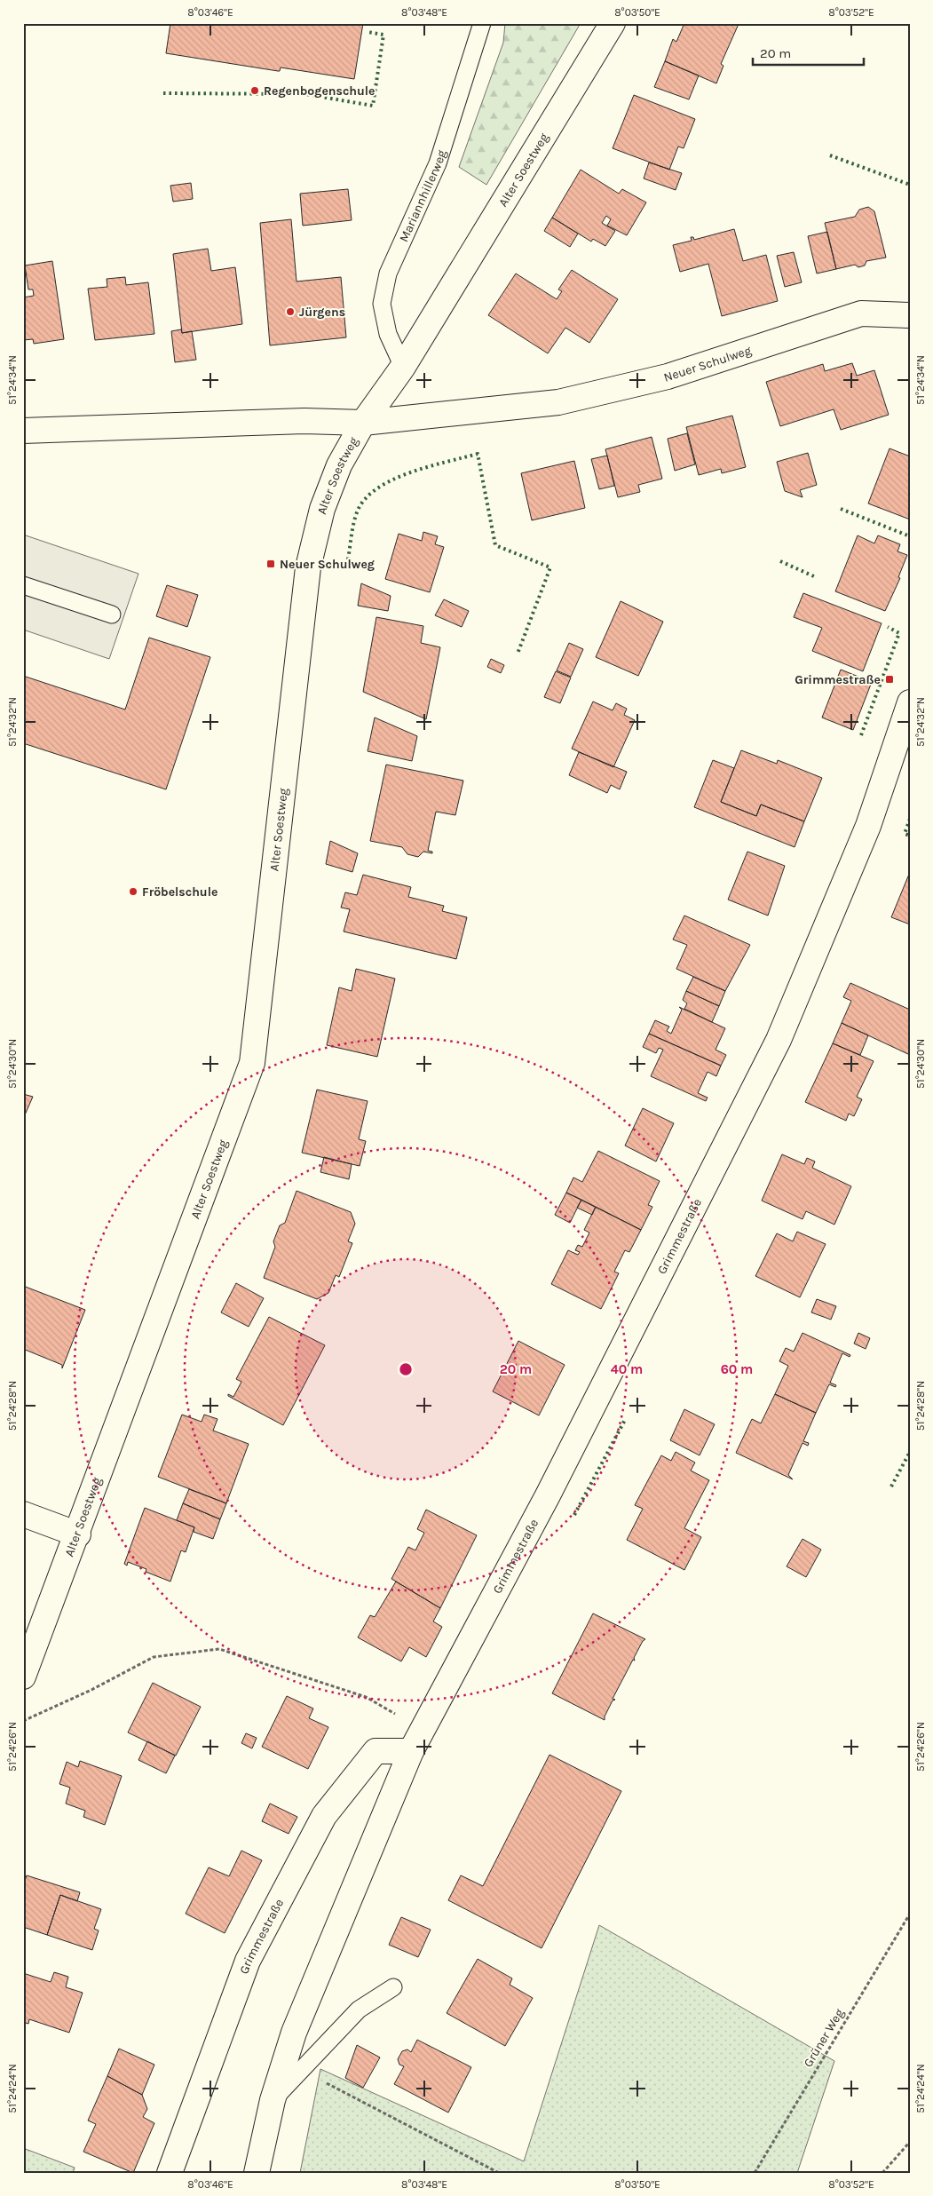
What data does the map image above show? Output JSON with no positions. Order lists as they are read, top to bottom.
{
  "streets": {
    "street": ["Alter Soestweg", "Neuer Schulweg", "Grimmestraße"],
    "lane": ["Mariannhillerweg"],
    "path": ["Grüner Weg"]
  },
  "crossings": [
    ["Alter Soestweg", "Mariannhillerweg"],
    ["Alter Soestweg", "Neuer Schulweg"]
  ],
  "places": {
    "other": ["Regenbogenschule", "Jürgens", "Fröbelschule"],
    "transit": ["Neuer Schulweg", "Grimmestraße"]
  },
  "scale_bar": "20 m",
  "coordinates": [
    "8°03'46\"E",
    "8°03'48\"E",
    "8°03'50\"E",
    "8°03'52\"E",
    "51°24'34\"N",
    "51°24'32\"N",
    "51°24'30\"N",
    "51°24'28\"N",
    "51°24'26\"N",
    "51°24'24\"N"
  ],
  "rings": ["20 m", "40 m", "60 m"]
}
